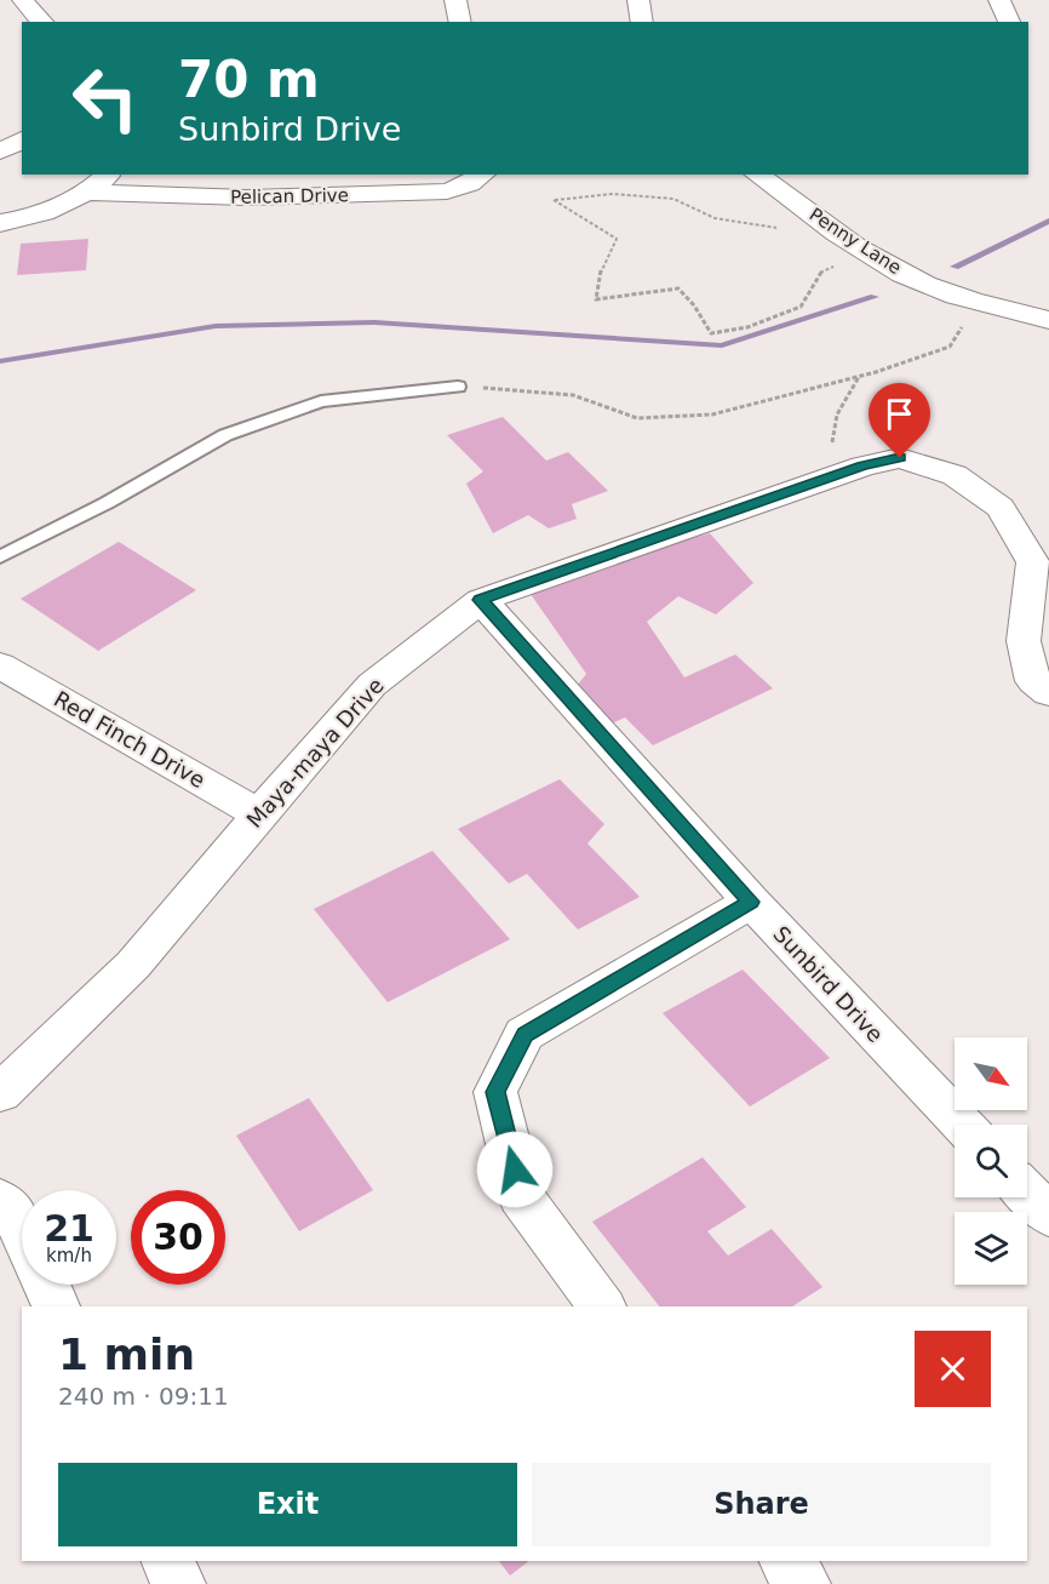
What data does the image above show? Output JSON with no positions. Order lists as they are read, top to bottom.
{
  "streets": {
    "street": [
      "Pelican Drive",
      "Penny Lane",
      "Red Finch Drive",
      "Maya-maya Drive",
      "Sunbird Drive"
    ]
  },
  "crossings": [
    ["Red Finch Drive", "Maya-maya Drive"],
    ["Maya-maya Drive", "Sunbird Drive"]
  ],
  "north": "bottom right",
  "page": {
    "turn": ["70 m", "Sunbird Drive"],
    "speed": "21 km/h",
    "limit": "30",
    "heading": ["1 min", "240 m · 09:11"],
    "buttons": ["Exit", "Share"]
  }
}
